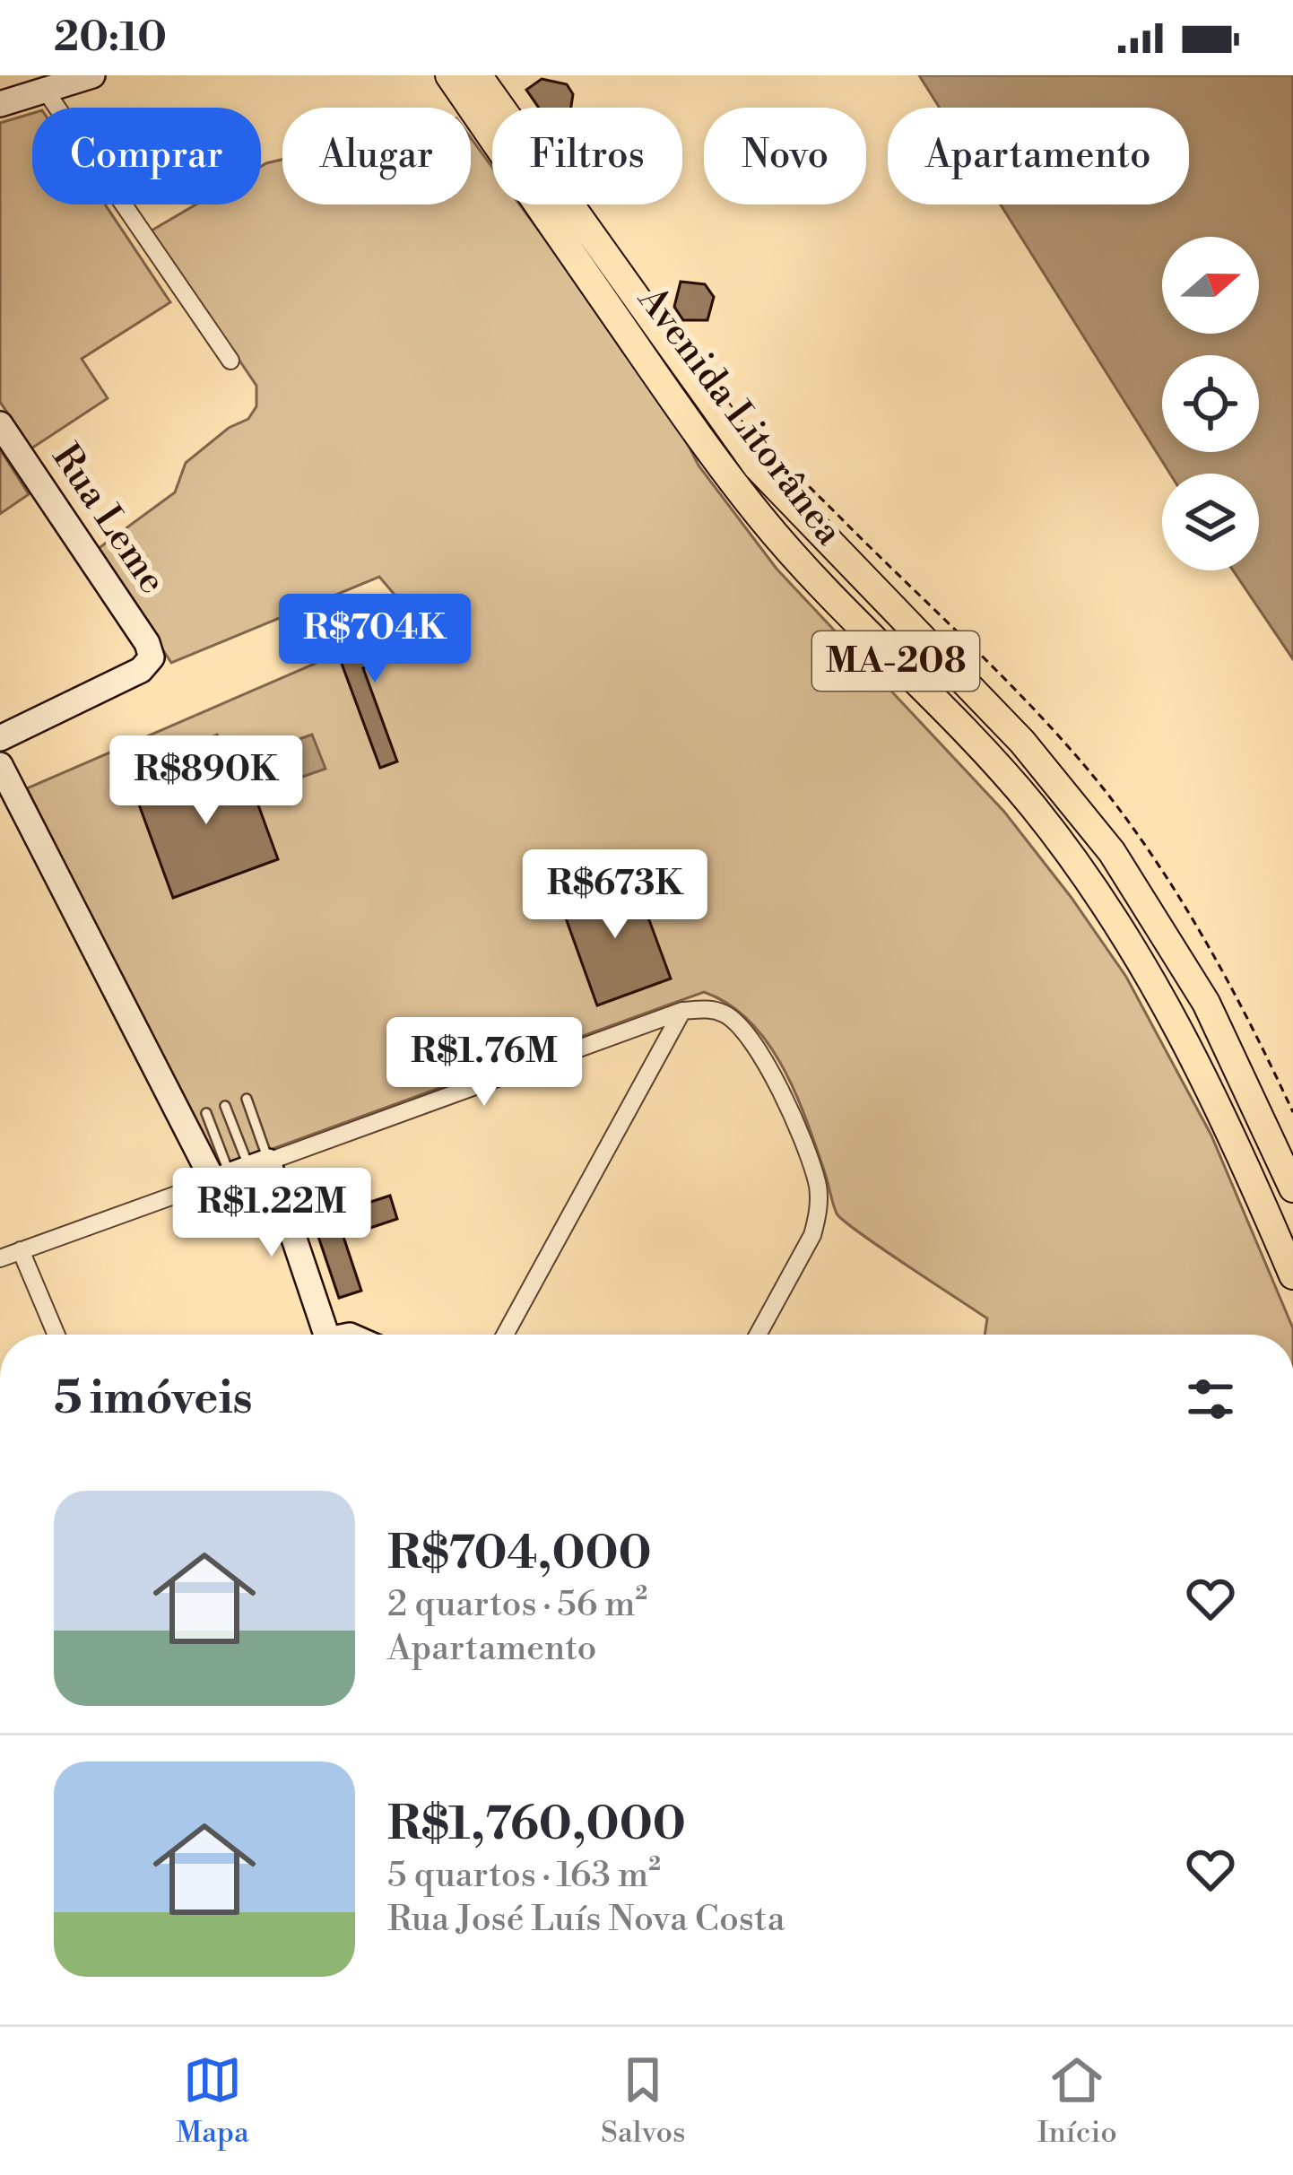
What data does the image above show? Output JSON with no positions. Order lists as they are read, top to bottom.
{
  "streets": {
    "main road": ["Avenida Litorânea", "MA-208"],
    "street": ["Rua Leme"]
  },
  "north": "right",
  "page": {
    "status": "20:10",
    "chip": [
      "Comprar",
      "Alugar",
      "Filtros",
      "Novo",
      "Apartamento"
    ],
    "price": [
      "R$704K",
      "R$890K",
      "R$673K",
      "R$1.76M",
      "R$1.22M"
    ],
    "heading": "5 imóveis",
    "list": [
      {
        "name": "R$704,000",
        "note": "2 quartos · 56 m² · Apartamento"
      },
      {
        "name": "R$1,760,000",
        "note": "5 quartos · 163 m² · Rua José Luís Nova Costa"
      }
    ],
    "tabs": ["Mapa", "Salvos", "Início"]
  }
}
